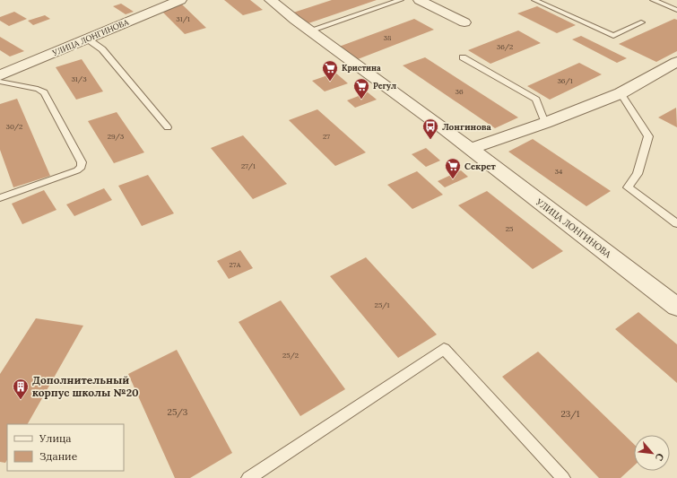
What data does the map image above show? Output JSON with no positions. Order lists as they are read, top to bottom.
{
  "streets": {
    "street": ["УЛИЦА ЛОНГИНОВА"]
  },
  "places": {
    "supermarket": ["Кристина", "Регул", "Секрет"],
    "bus stop": ["Лонгинова"],
    "building": ["Дополнительный корпус школы №20"]
  },
  "house_numbers": [
    "31/1",
    "38",
    "36/2",
    "31/3",
    "36/1",
    "36",
    "30/2",
    "29/3",
    "27",
    "27/1",
    "34",
    "25",
    "27А",
    "25/1",
    "25/2",
    "25/3",
    "23/1"
  ],
  "legend": ["Улица", "Здание"],
  "north": "bottom right"
}
